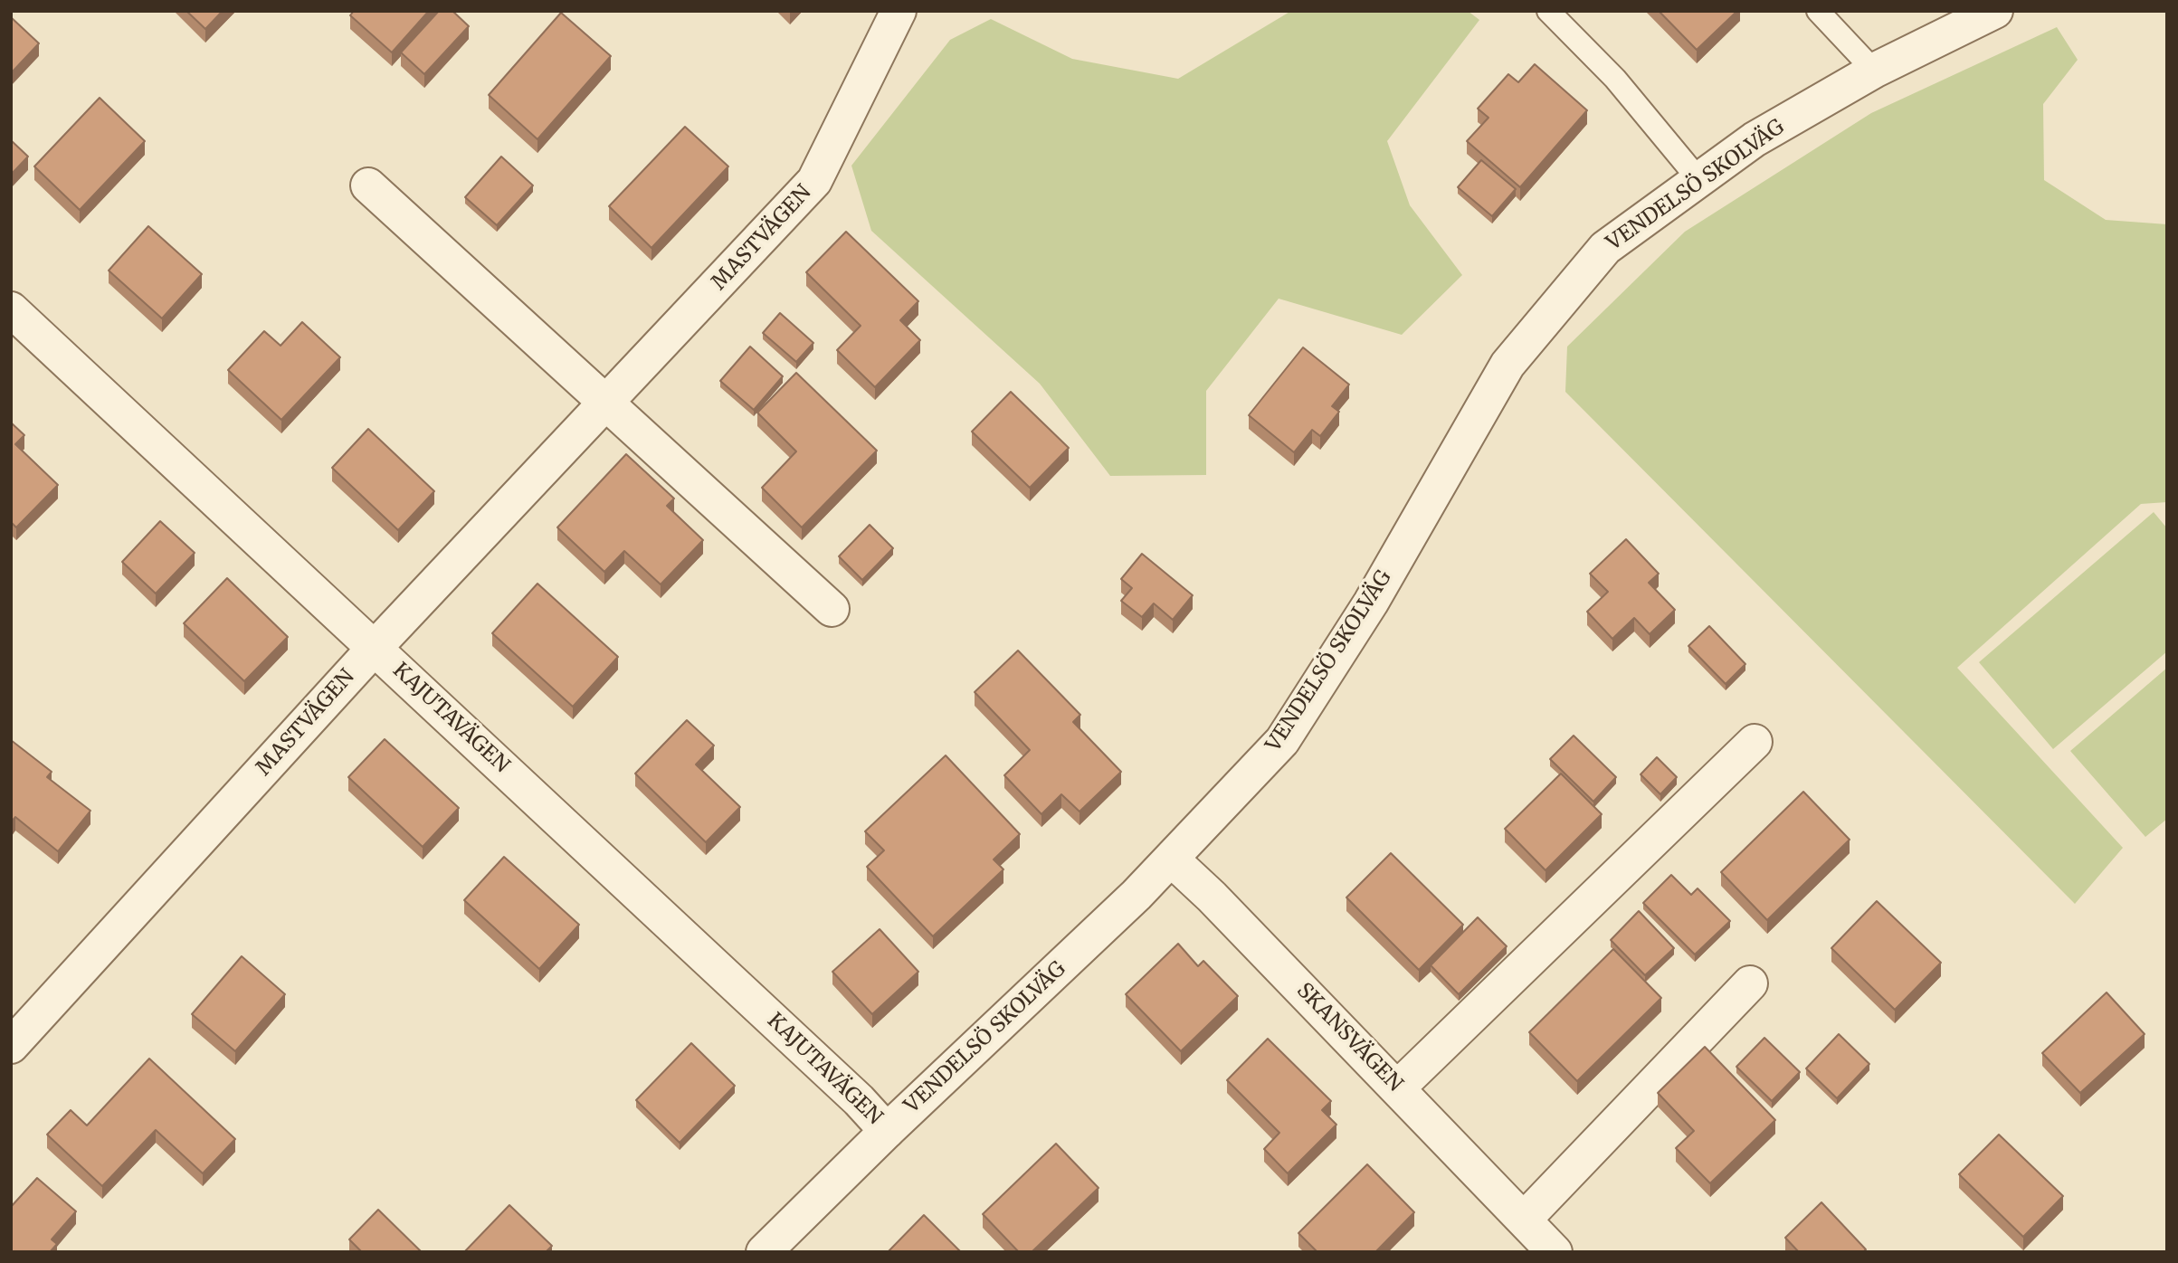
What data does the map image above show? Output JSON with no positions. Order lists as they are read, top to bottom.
{
  "streets": {
    "street": [
      "VENDELSÖ SKOLVÄG",
      "MASTVÄGEN",
      "KAJUTAVÄGEN",
      "SKANSVÄGEN"
    ]
  },
  "crossings": [
    ["VENDELSÖ SKOLVÄG", "KAJUTAVÄGEN"],
    ["VENDELSÖ SKOLVÄG", "SKANSVÄGEN"],
    ["MASTVÄGEN", "KAJUTAVÄGEN"]
  ]
}
